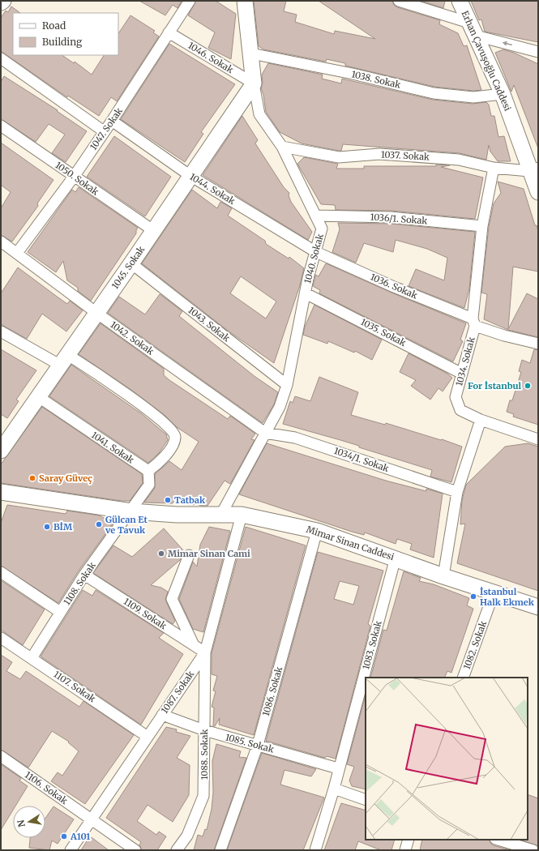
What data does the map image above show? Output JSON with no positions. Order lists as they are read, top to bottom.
{
  "streets": {
    "street": [
      "1046. Sokak",
      "Erhan Çavuşoğlu Caddesi",
      "1038. Sokak",
      "1047. Sokak",
      "1037. Sokak",
      "1050. Sokak",
      "1044. Sokak",
      "1036/1. Sokak",
      "1040. Sokak",
      "1045. Sokak",
      "1036. Sokak",
      "1043. Sokak",
      "1035. Sokak",
      "1042. Sokak",
      "1034. Sokak",
      "1041. Sokak",
      "1034/1. Sokak",
      "Mimar Sinan Caddesi",
      "1108. Sokak",
      "1109. Sokak",
      "1083. Sokak",
      "1082. Sokak",
      "1107. Sokak",
      "1086. Sokak",
      "1087. Sokak",
      "1085. Sokak",
      "1088. Sokak",
      "1106. Sokak"
    ]
  },
  "crossings": [
    ["1046. Sokak", "1047. Sokak"],
    ["1046. Sokak", "1040. Sokak"],
    ["1046. Sokak", "1045. Sokak"],
    ["Erhan Çavuşoğlu Caddesi", "1038. Sokak"],
    ["Erhan Çavuşoğlu Caddesi", "1037. Sokak"],
    ["1038. Sokak", "1040. Sokak"],
    ["1047. Sokak", "1050. Sokak"],
    ["1047. Sokak", "1044. Sokak"],
    ["1047. Sokak", "1042. Sokak"],
    ["1037. Sokak", "1040. Sokak"],
    ["1037. Sokak", "1034. Sokak"],
    ["1050. Sokak", "1045. Sokak"],
    ["1044. Sokak", "1040. Sokak"],
    ["1044. Sokak", "1045. Sokak"],
    ["1044. Sokak", "1036. Sokak"],
    ["1036/1. Sokak", "1040. Sokak"],
    ["1036/1. Sokak", "1034. Sokak"],
    ["1040. Sokak", "1045. Sokak"],
    ["1040. Sokak", "1036. Sokak"],
    ["1040. Sokak", "1043. Sokak"],
    ["1040. Sokak", "1035. Sokak"],
    ["1040. Sokak", "1042. Sokak"],
    ["1040. Sokak", "1034/1. Sokak"],
    ["1040. Sokak", "Mimar Sinan Caddesi"],
    ["1045. Sokak", "1043. Sokak"],
    ["1045. Sokak", "1042. Sokak"],
    ["1045. Sokak", "1041. Sokak"],
    ["1036. Sokak", "1034. Sokak"],
    ["1035. Sokak", "1034. Sokak"],
    ["1042. Sokak", "1034/1. Sokak"],
    ["Mimar Sinan Caddesi", "1108. Sokak"],
    ["Mimar Sinan Caddesi", "1083. Sokak"],
    ["Mimar Sinan Caddesi", "1082. Sokak"],
    ["Mimar Sinan Caddesi", "1086. Sokak"],
    ["Mimar Sinan Caddesi", "1087. Sokak"],
    ["1108. Sokak", "1109. Sokak"],
    ["1108. Sokak", "1107. Sokak"],
    ["1109. Sokak", "1087. Sokak"],
    ["1109. Sokak", "1088. Sokak"],
    ["1083. Sokak", "1085. Sokak"],
    ["1107. Sokak", "1087. Sokak"],
    ["1086. Sokak", "1085. Sokak"],
    ["1087. Sokak", "1085. Sokak"],
    ["1087. Sokak", "1088. Sokak"],
    ["1087. Sokak", "1106. Sokak"],
    ["1085. Sokak", "1088. Sokak"]
  ],
  "places": [
    "For İstanbul",
    "Saray Güveç",
    "Tatbak",
    "Gülcan Et ve Tavuk",
    "BİM",
    "Mimar Sinan Cami",
    "İstanbul Halk Ekmek",
    "A101"
  ],
  "legend": ["Road", "Building"],
  "north": "left"
}
